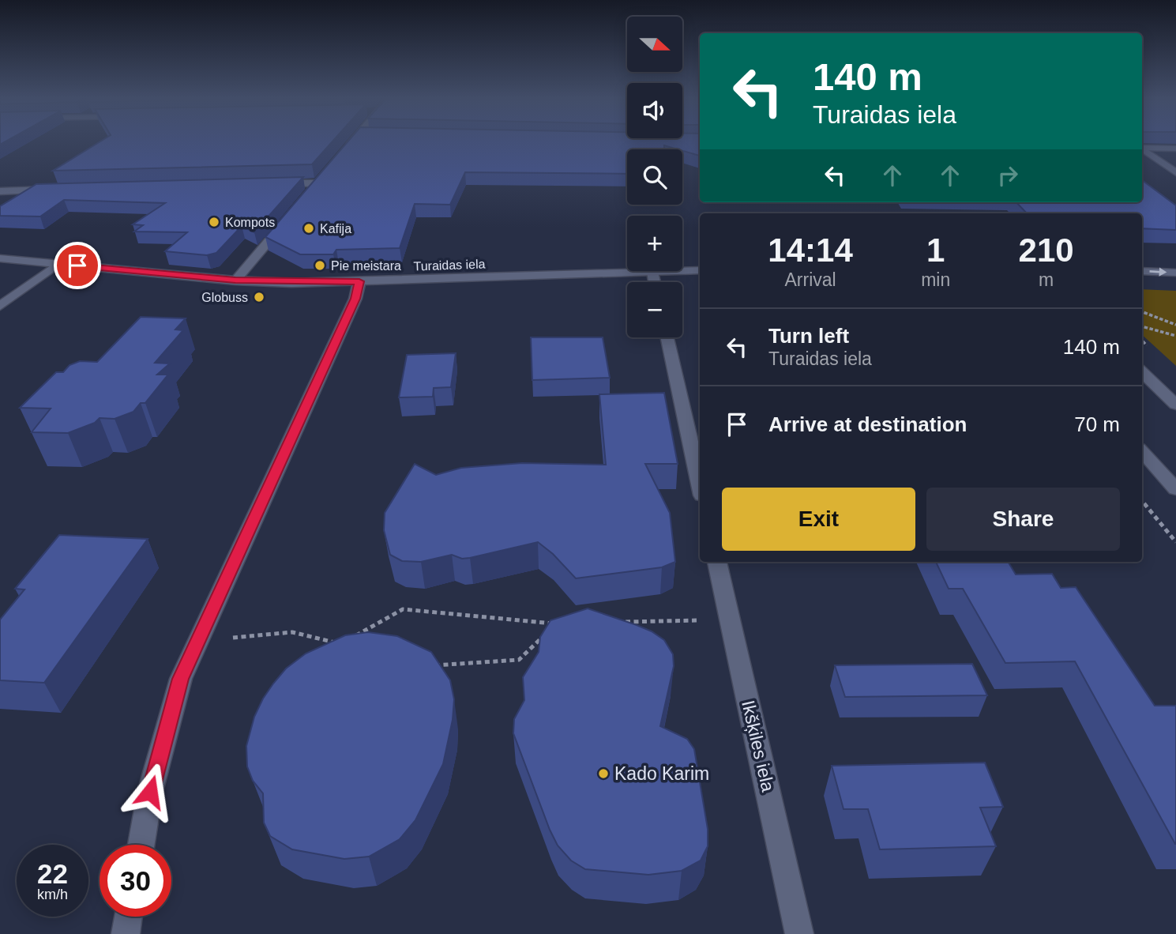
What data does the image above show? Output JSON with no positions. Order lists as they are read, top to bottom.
{
  "streets": {
    "street": ["Turaidas iela", "Ikšķiles iela"]
  },
  "places": [
    "Kompots",
    "Kafija",
    "Pie meistara",
    "Globuss",
    "Kado Karim"
  ],
  "north": "right",
  "page": {
    "map_buttons": ["+", "−"],
    "turn": ["140 m", "Turaidas iela"],
    "eta": [
      "14:14",
      "Arrival",
      "1",
      "min",
      "210",
      "m"
    ],
    "list": [
      {
        "name": "Turn left",
        "note": "Turaidas iela",
        "value": "140 m"
      },
      {
        "name": "Arrive at destination",
        "value": "70 m"
      }
    ],
    "buttons": ["Exit", "Share"],
    "speed": "22 km/h",
    "limit": "30"
  }
}
